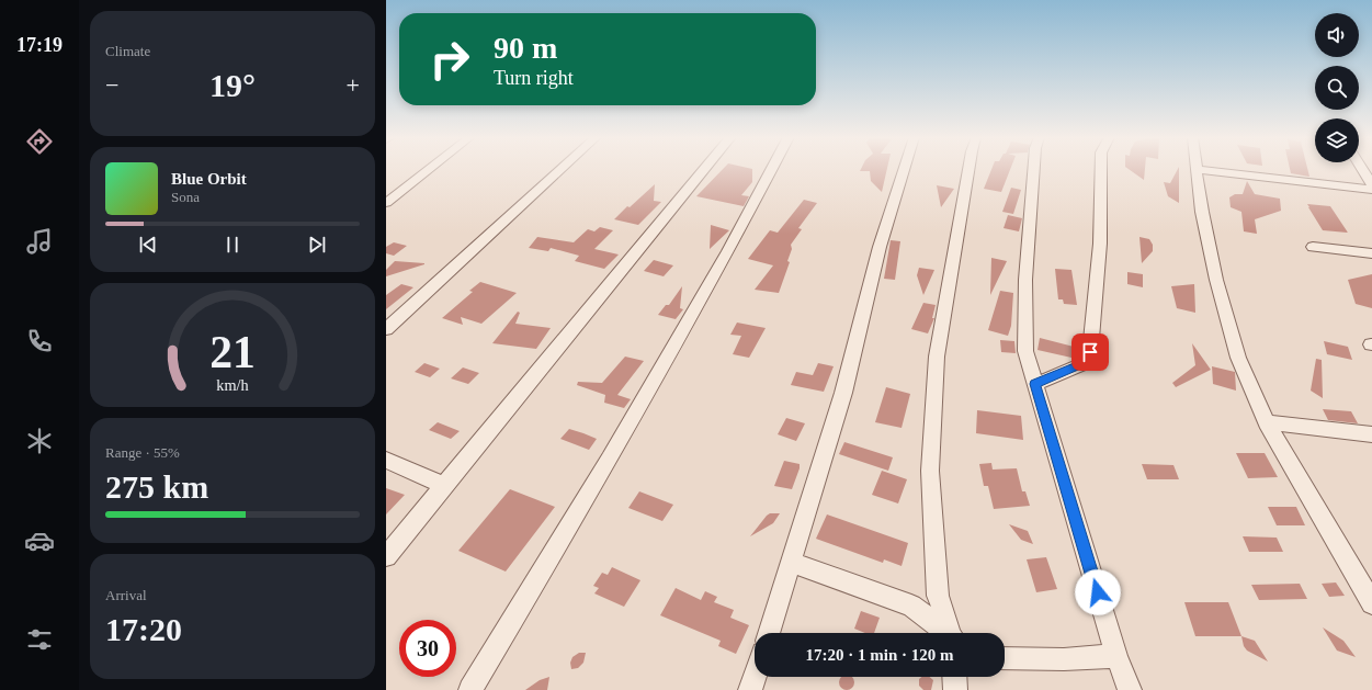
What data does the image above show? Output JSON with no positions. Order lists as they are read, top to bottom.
{
  "page": {
    "tabs": "17:19",
    "tile": [
      "Climate",
      ["Range · 55%", "275 km"],
      ["Arrival", "17:20"]
    ],
    "turn": ["90 m", "Turn right"],
    "heat": ["−", "19°", "+"],
    "song": ["Blue Orbit", "Sona"],
    "limit": "30",
    "trip": "17:20 · 1 min · 120 m",
    "gauge": ["21", "km/h"]
  }
}
